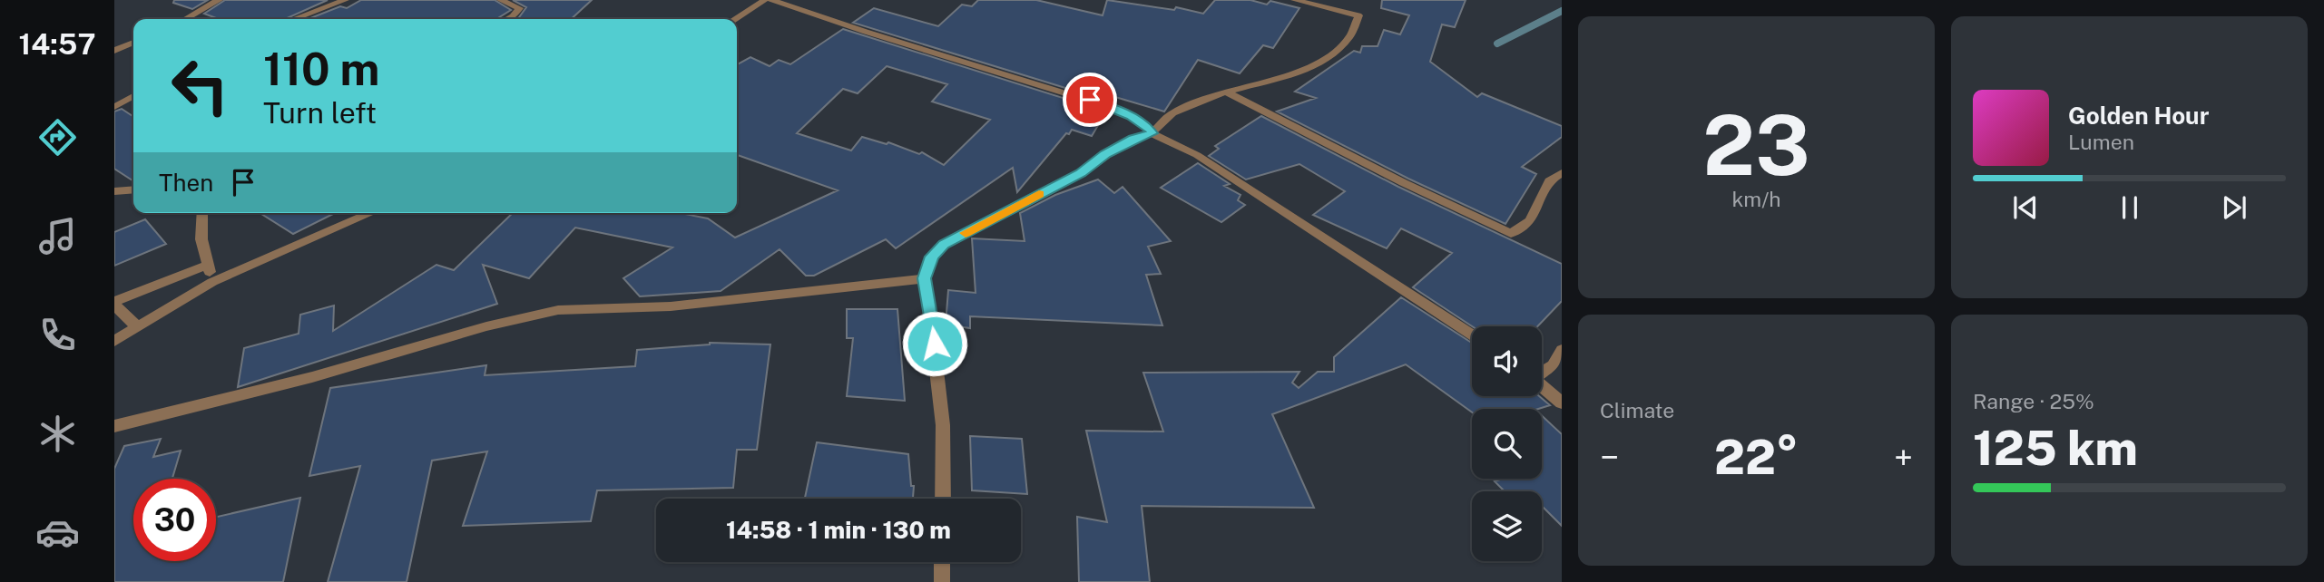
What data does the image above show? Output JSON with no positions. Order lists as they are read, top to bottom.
{
  "page": {
    "tabs": "14:57",
    "tile": [
      ["23", "km/h"],
      "Climate",
      ["Range · 25%", "125 km"]
    ],
    "turn": ["110 m", "Turn left"],
    "song": ["Golden Hour", "Lumen"],
    "then": "Then",
    "heat": ["−", "22°", "+"],
    "limit": "30",
    "trip": "14:58 · 1 min · 130 m"
  }
}
